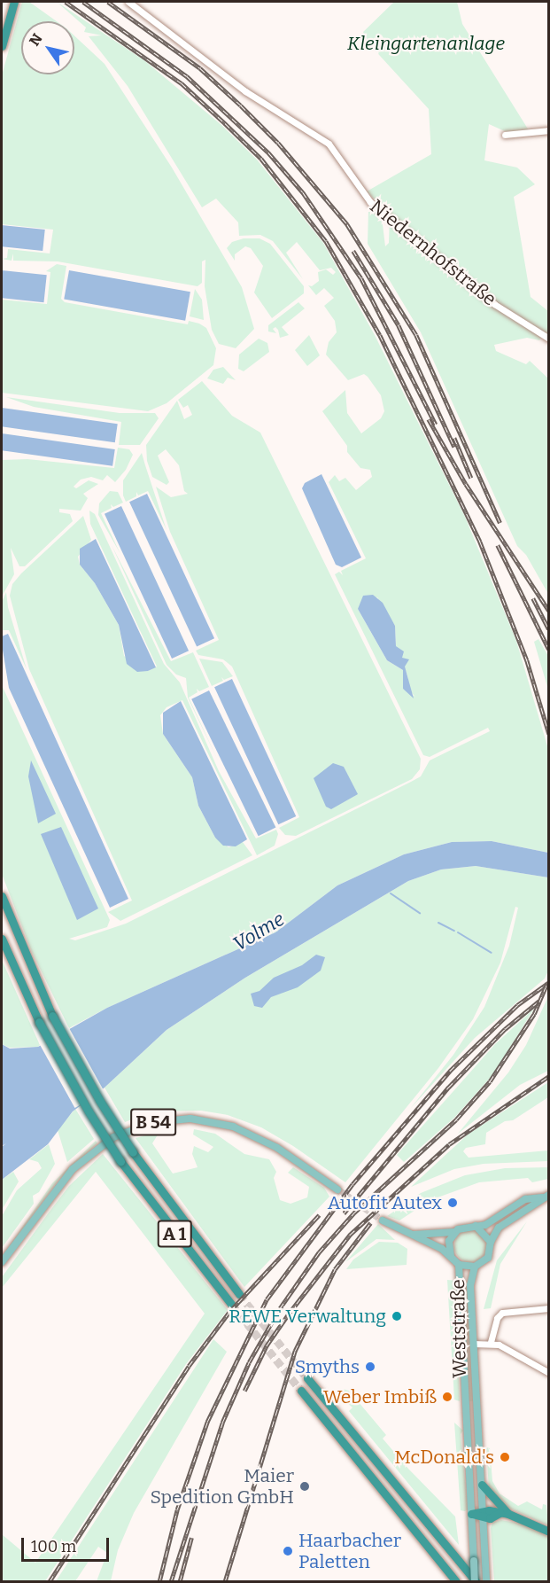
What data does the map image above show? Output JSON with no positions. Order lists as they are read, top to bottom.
{
  "streets": {
    "highway": ["A 1"],
    "main road": ["B 54", "Weststraße"],
    "street": ["Niedernhofstraße"]
  },
  "water": ["Volme"],
  "parks": ["Kleingartenanlage"],
  "places": [
    "Autofit Autex",
    "REWE Verwaltung",
    "Smyths",
    "Weber Imbiß",
    "McDonald's",
    "Maier Spedition GmbH",
    "Haarbacher Paletten"
  ],
  "scale_bar": "100 m",
  "north": "top left"
}
